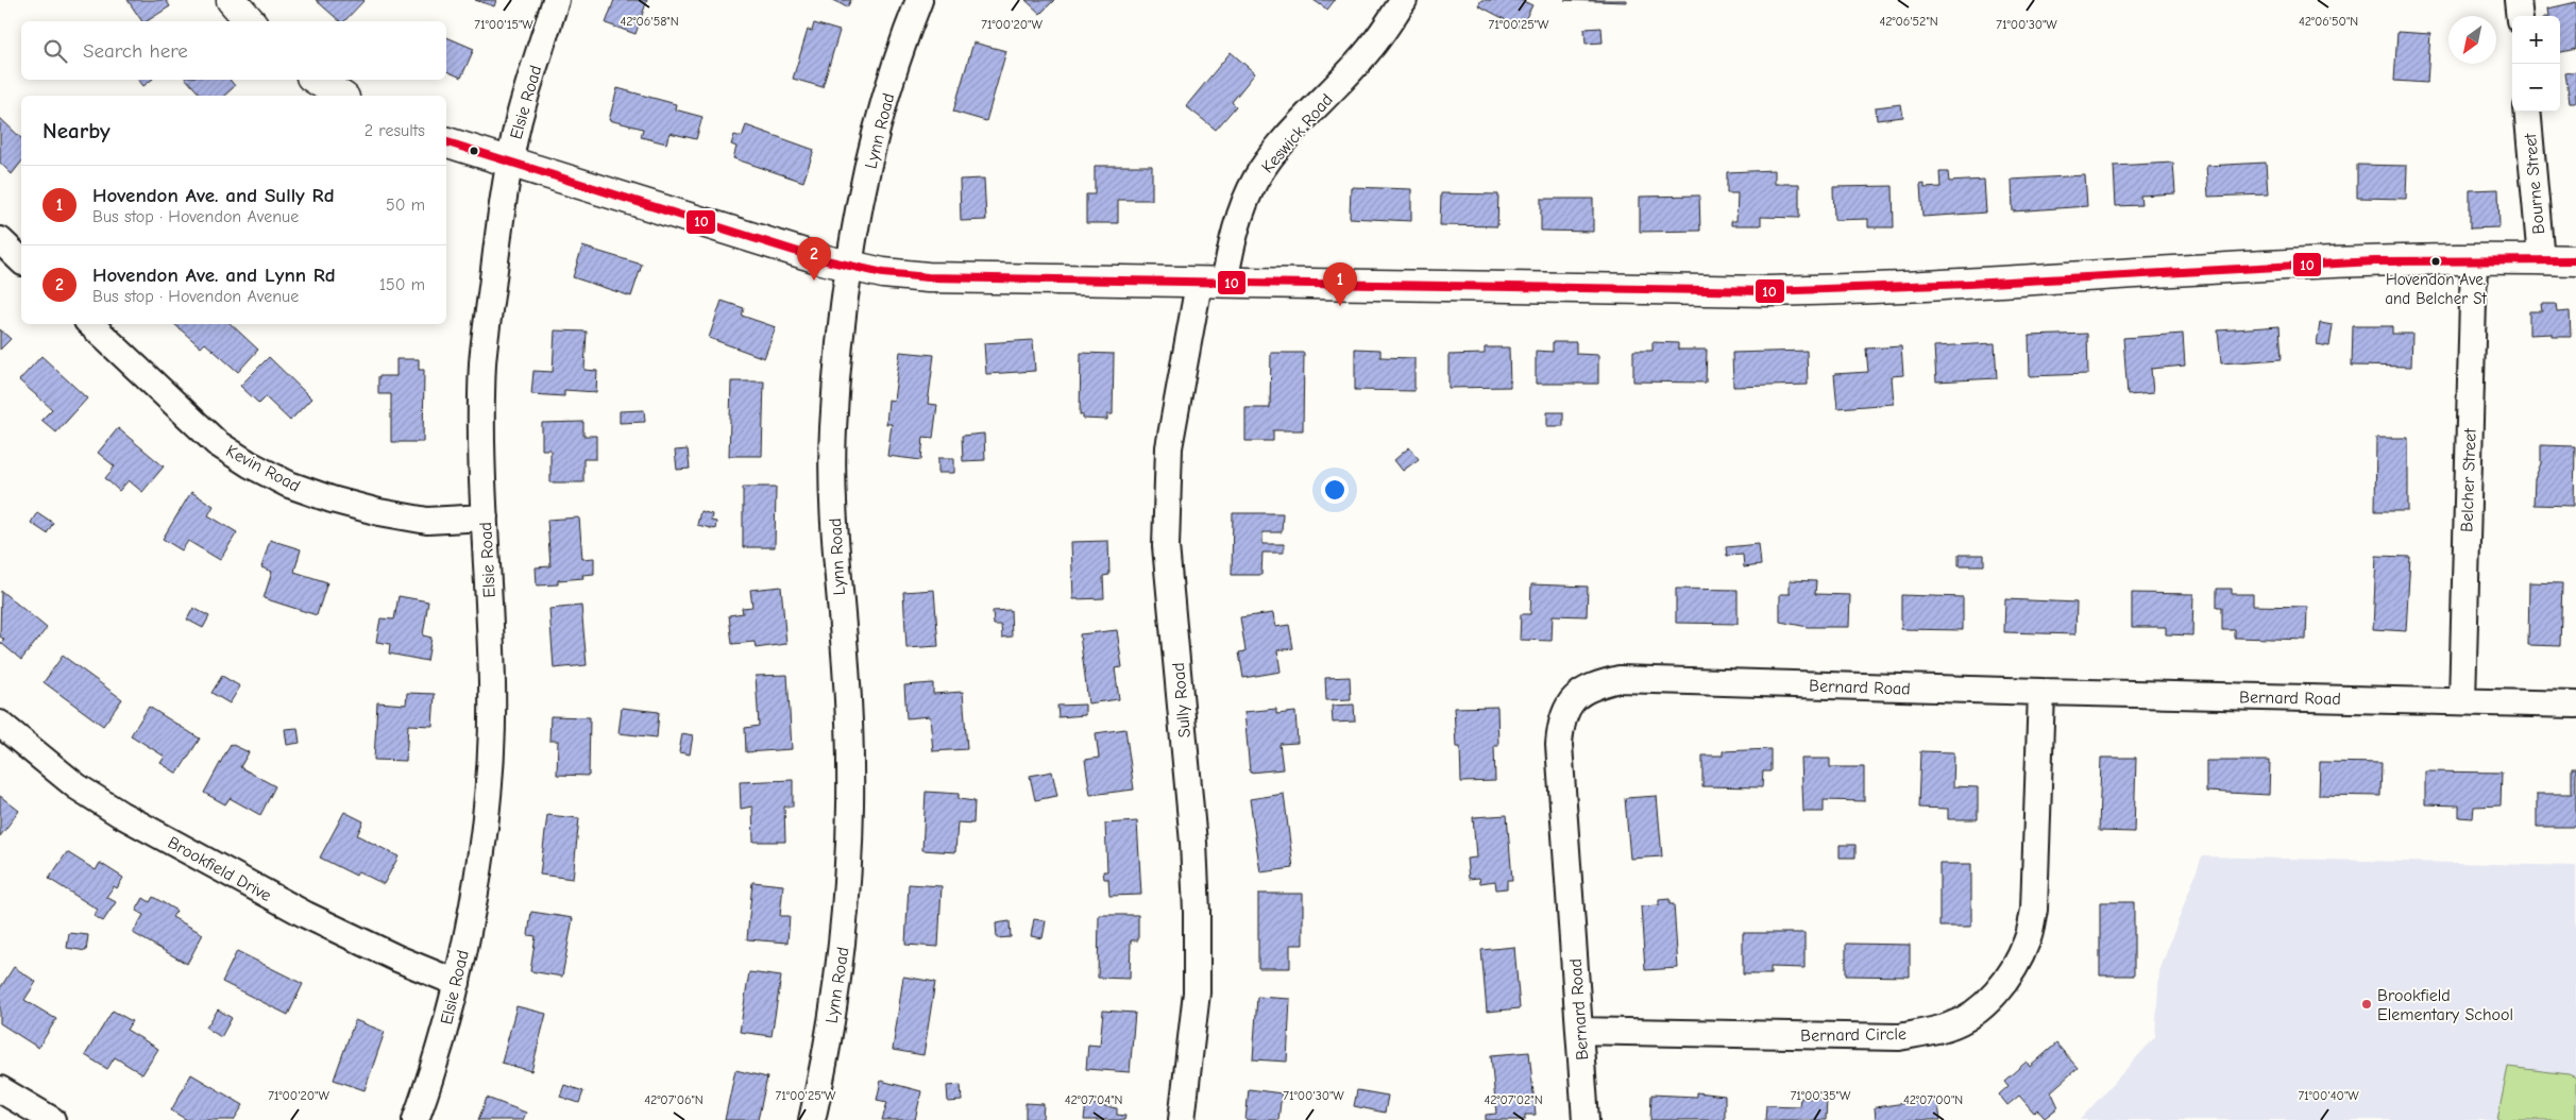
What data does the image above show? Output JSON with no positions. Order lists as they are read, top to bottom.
{
  "streets": {
    "street": [
      "Elsie Road",
      "Lynn Road",
      "Keswick Road",
      "Bourne Street",
      "Kevin Road",
      "Belcher Street",
      "Bernard Road",
      "Sully Road",
      "Brookfield Drive",
      "Bernard Circle"
    ]
  },
  "crossings": [
    ["Elsie Road", "Kevin Road"],
    ["Elsie Road", "Brookfield Drive"],
    ["Keswick Road", "Sully Road"],
    ["Belcher Street", "Bernard Road"],
    ["Bernard Road", "Bernard Circle"]
  ],
  "places": ["Hovendon Ave. and Belcher St", "Brookfield Elementary School"],
  "lines": ["transit line 10"],
  "north": "bottom left",
  "page": {
    "map_buttons": ["+", "−"],
    "search": "Search here",
    "heading": ["Nearby", "2 results"],
    "list": [
      {
        "mark": "1",
        "name": "Hovendon Ave. and Sully Rd",
        "note": "Bus stop · Hovendon Avenue",
        "value": "50 m"
      },
      {
        "mark": "2",
        "name": "Hovendon Ave. and Lynn Rd",
        "note": "Bus stop · Hovendon Avenue",
        "value": "150 m"
      }
    ],
    "pins": ["2", "1"]
  },
  "coordinates": [
    "42°06'58\"N",
    "42°06'52\"N",
    "42°06'50\"N",
    "71°00'15\"W",
    "71°00'20\"W",
    "71°00'25\"W",
    "71°00'30\"W",
    "71°00'35\"W",
    "71°00'40\"W",
    "42°07'06\"N",
    "42°07'04\"N",
    "42°07'02\"N",
    "42°07'00\"N"
  ]
}
